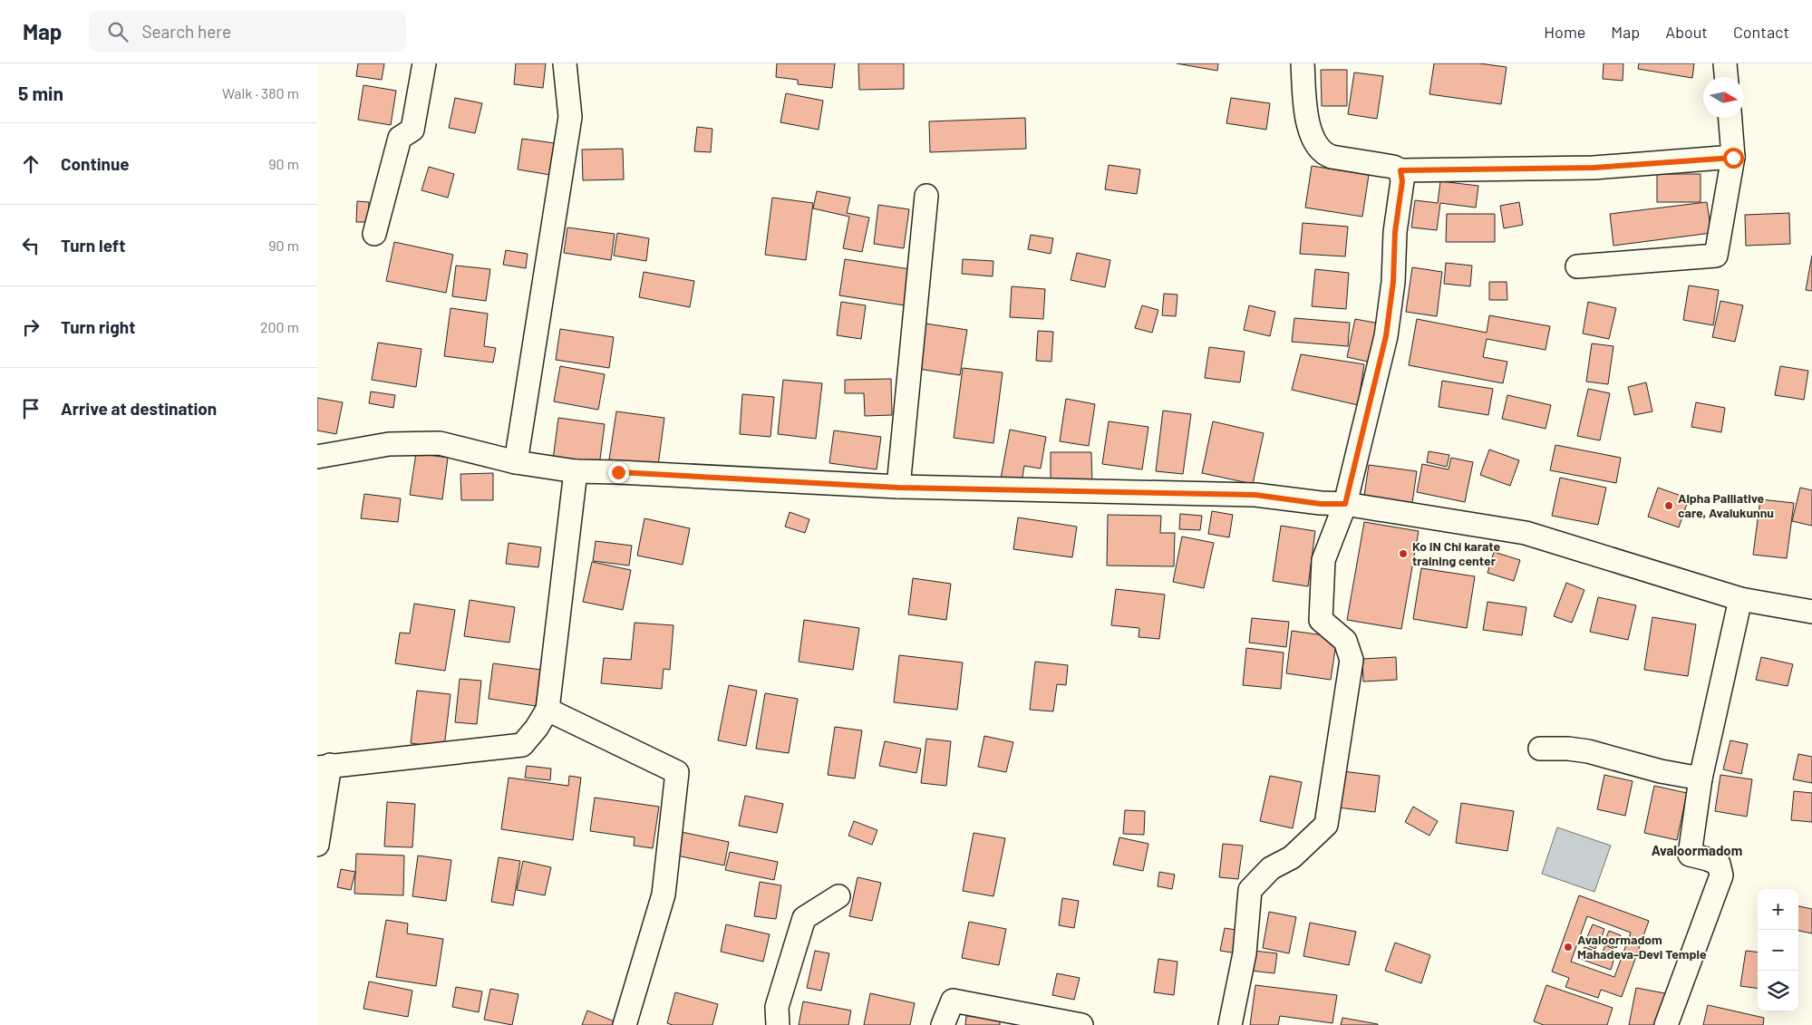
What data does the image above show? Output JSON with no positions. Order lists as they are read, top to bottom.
{
  "districts": ["Avaloormadom"],
  "places": ["Alpha Palliative care, Avalukunnu", "Ko IN Chi karate training center", "Avaloormadom Mahadeva-Devi Temple"],
  "north": "right",
  "page": {
    "header": "Map",
    "search": "Search here",
    "nav": [
      "Home",
      "Map",
      "About",
      "Contact"
    ],
    "heading": ["5 min", "Walk · 380 m"],
    "list": [
      ["Continue", "90 m"],
      ["Turn left", "90 m"],
      ["Turn right", "200 m"],
      "Arrive at destination"
    ],
    "map_buttons": ["+", "−"]
  }
}
